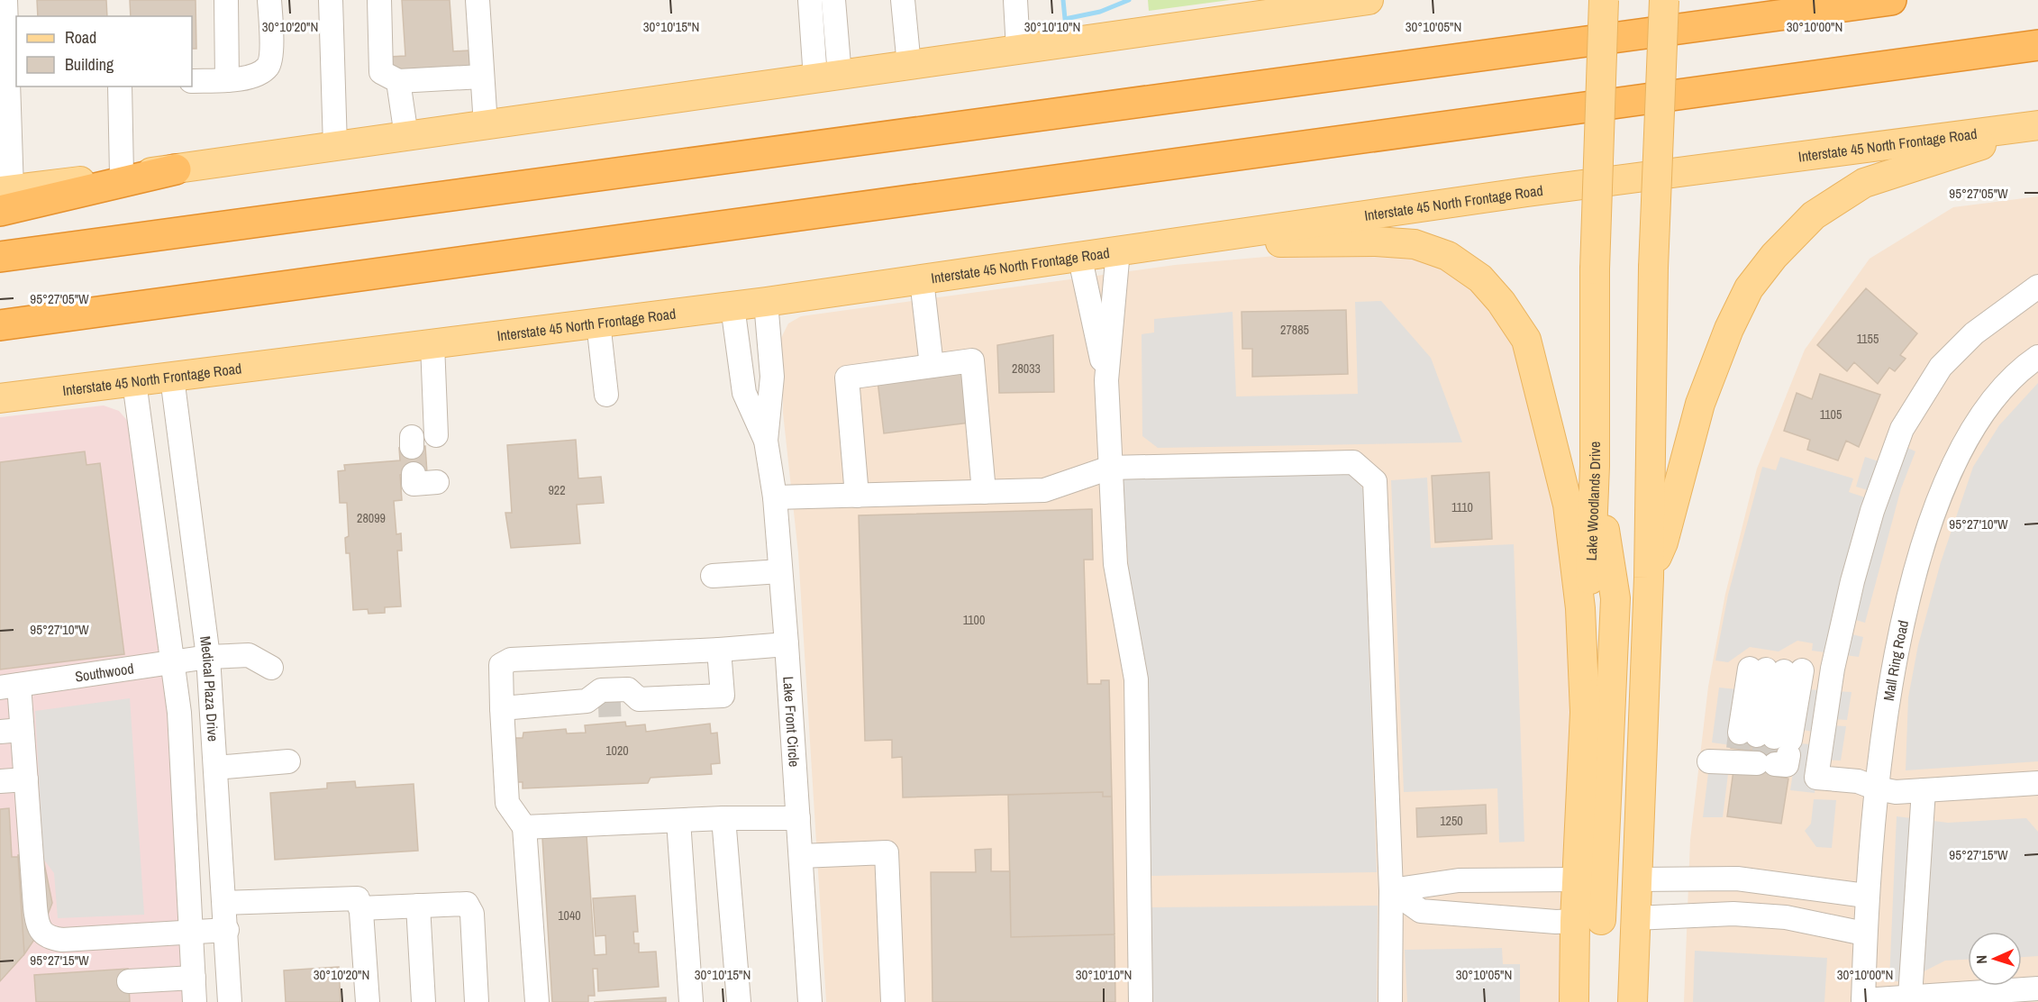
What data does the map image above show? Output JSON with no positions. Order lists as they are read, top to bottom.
{
  "streets": {
    "main road": ["Interstate 45 North Frontage Road", "Lake Woodlands Drive"],
    "street": [
      "Mall Ring Road",
      "Southwood",
      "Medical Plaza Drive",
      "Lake Front Circle"
    ]
  },
  "crossings": [
    ["Interstate 45 North Frontage Road", "Medical Plaza Drive"],
    ["Interstate 45 North Frontage Road", "Lake Front Circle"],
    ["Southwood", "Medical Plaza Drive"]
  ],
  "house_numbers": [
    "27885",
    "1155",
    "28033",
    "1105",
    "922",
    "1110",
    "28099",
    "1100",
    "1020",
    "1250",
    "1040"
  ],
  "legend": ["Road", "Building"],
  "north": "left",
  "coordinates": [
    "30°10'20\"N",
    "30°10'15\"N",
    "30°10'10\"N",
    "30°10'05\"N",
    "30°10'00\"N",
    "95°27'05\"W",
    "95°27'10\"W",
    "95°27'15\"W"
  ]
}
